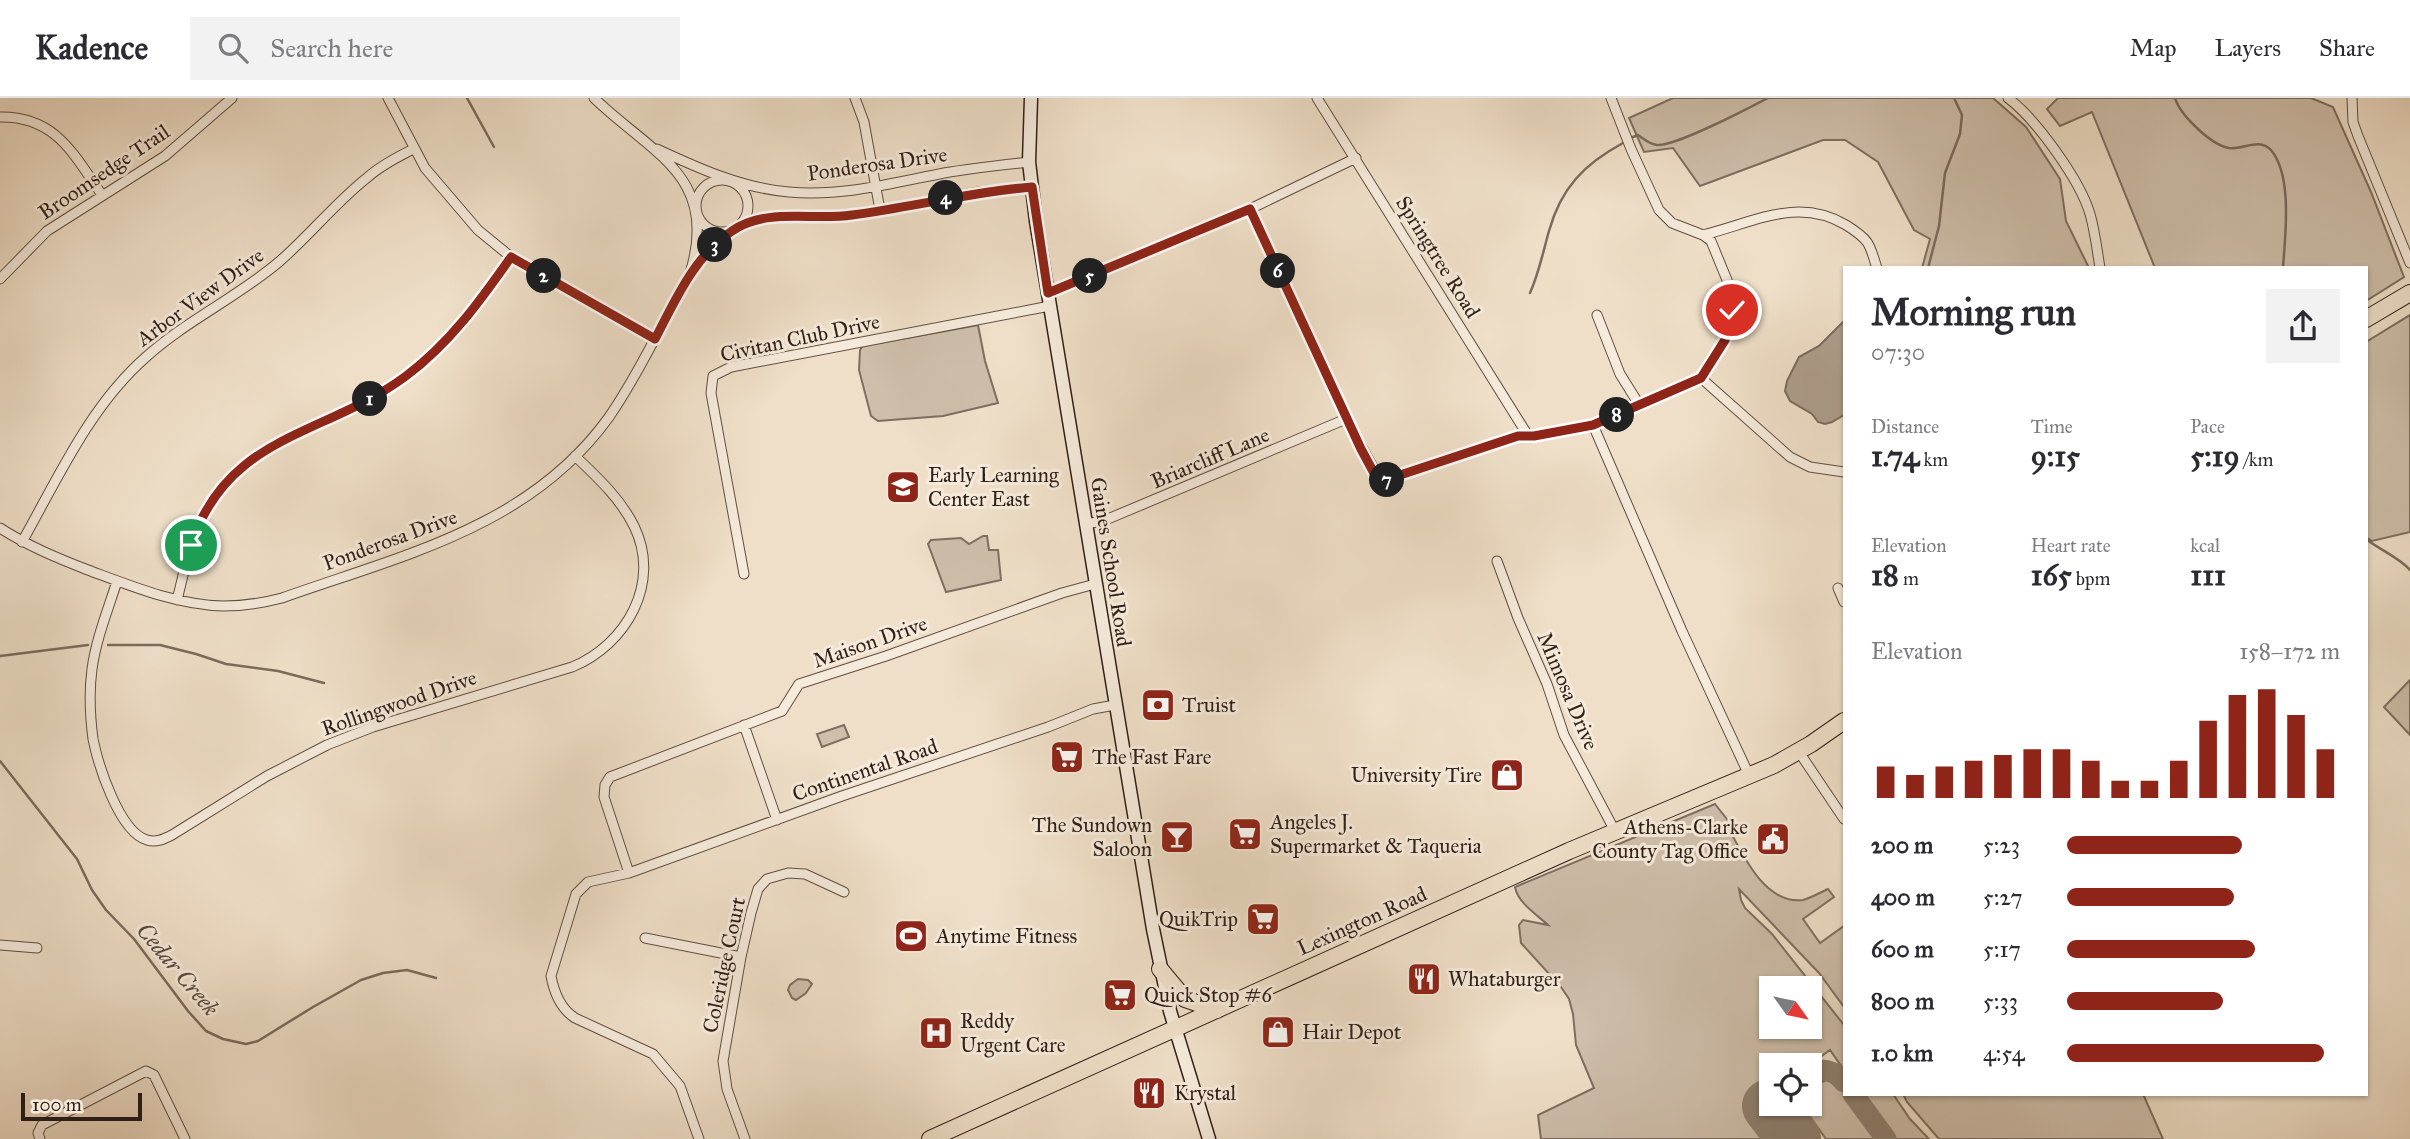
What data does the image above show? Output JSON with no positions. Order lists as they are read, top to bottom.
{
  "streets": {
    "highway": ["Lexington Road"],
    "main road": ["Gaines School Road"],
    "street": [
      "Ponderosa Drive",
      "Broomsedge Trail",
      "Springtree Road",
      "Arbor View Drive",
      "Civitan Club Drive",
      "Briarcliff Lane",
      "Maison Drive",
      "Mimosa Drive",
      "Rollingwood Drive",
      "Continental Road",
      "Coleridge Court"
    ]
  },
  "crossings": [
    ["Ponderosa Drive", "Arbor View Drive"],
    ["Ponderosa Drive", "Gaines School Road"],
    ["Ponderosa Drive", "Rollingwood Drive"],
    ["Civitan Club Drive", "Gaines School Road"],
    ["Briarcliff Lane", "Gaines School Road"],
    ["Gaines School Road", "Maison Drive"],
    ["Gaines School Road", "Continental Road"],
    ["Gaines School Road", "Lexington Road"],
    ["Maison Drive", "Continental Road"],
    ["Mimosa Drive", "Lexington Road"]
  ],
  "water": ["Cedar Creek"],
  "places": {
    "school or university": ["Early Learning Center East"],
    "bank": ["Truist"],
    "supermarket": [
      "The Fast Fare",
      "Angeles J. Supermarket & Taqueria",
      "QuikTrip",
      "Quick Stop #6"
    ],
    "shop": ["University Tire", "Hair Depot"],
    "bar": ["The Sundown Saloon"],
    "public building": ["Athens-Clarke County Tag Office"],
    "sports": ["Anytime Fitness"],
    "restaurant": ["Whataburger", "Krystal"],
    "hospital": ["Reddy Urgent Care"]
  },
  "scale_bar": "100 m",
  "north": "bottom right",
  "page": {
    "header": "Kadence",
    "search": "Search here",
    "nav": ["Map", "Layers", "Share"],
    "pins": [
      "4",
      "3",
      "6",
      "2",
      "5",
      "1",
      "8",
      "7"
    ],
    "heading": ["Morning run", "07:30"],
    "stats": [
      ["Distance", "1.74 km"],
      ["Time", "9:15"],
      ["Pace", "5:19 /km"],
      ["Elevation", "18 m"],
      ["Heart rate", "165 bpm"],
      ["kcal", "111"]
    ],
    "chart": ["Elevation", "158–172 m"],
    "list": [
      {
        "name": "200 m",
        "note": "5:23"
      },
      {
        "name": "400 m",
        "note": "5:27"
      },
      {
        "name": "600 m",
        "note": "5:17"
      },
      {
        "name": "800 m",
        "note": "5:33"
      },
      {
        "name": "1.0 km",
        "note": "4:54"
      }
    ],
    "scale": "100 m"
  }
}
